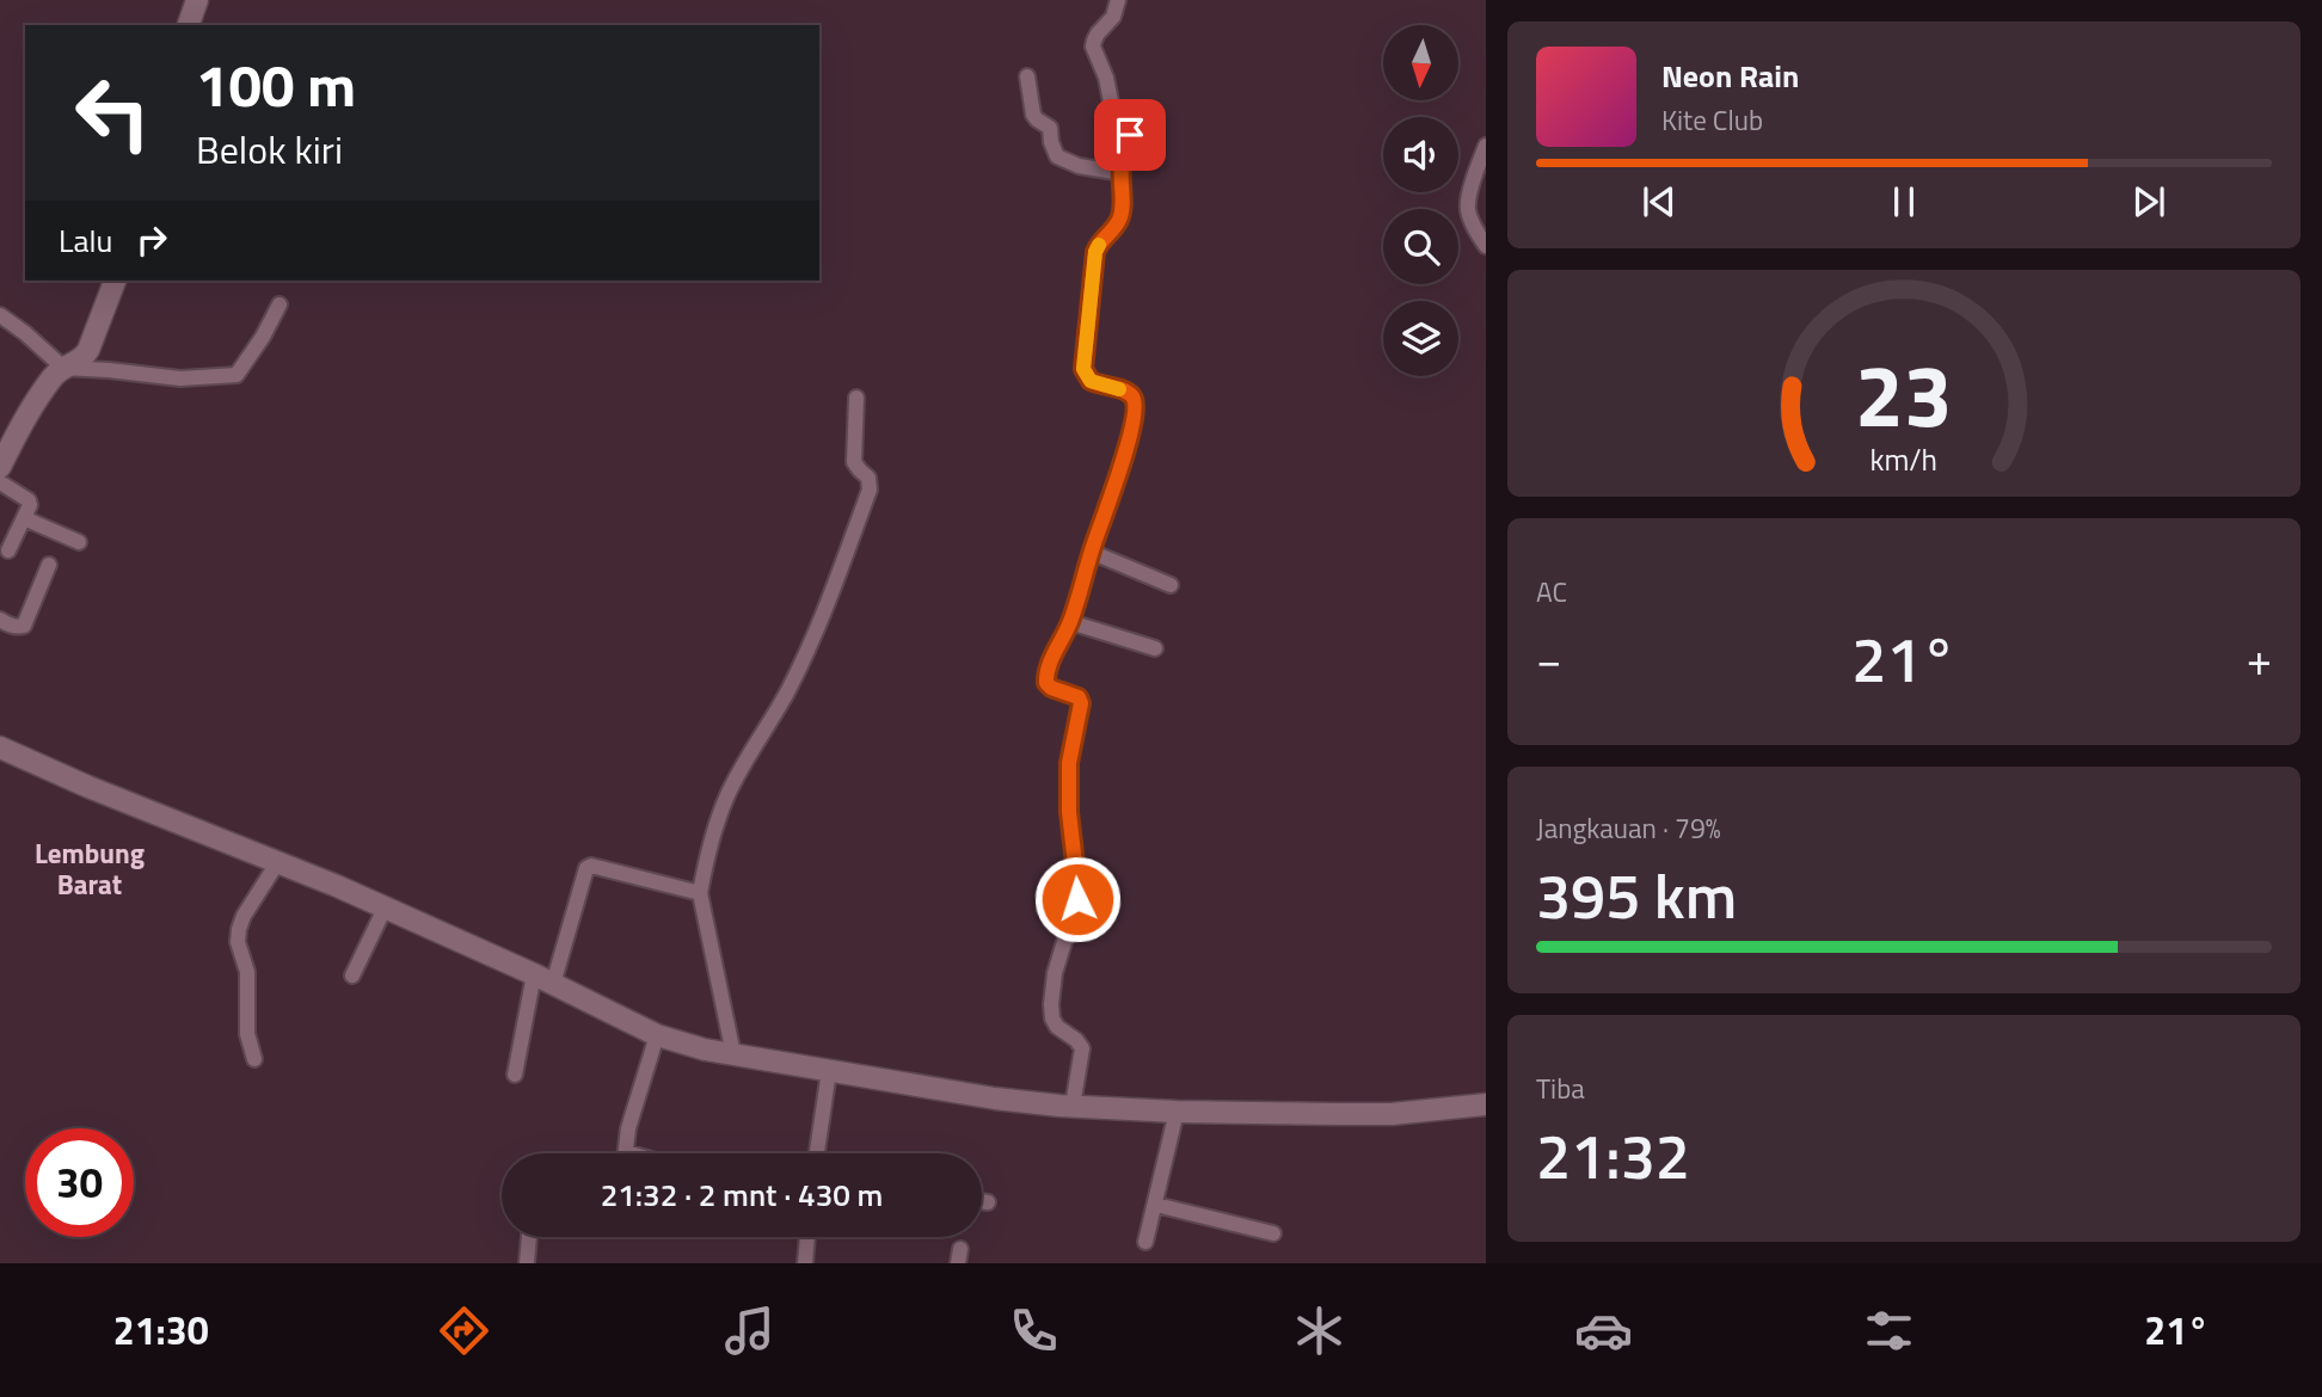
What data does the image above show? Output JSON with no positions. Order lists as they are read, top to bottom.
{
  "districts": ["Lembung Barat"],
  "north": "bottom",
  "page": {
    "turn": ["100 m", "Belok kiri"],
    "song": ["Neon Rain", "Kite Club"],
    "then": "Lalu",
    "tile": [
      "AC",
      ["Jangkauan · 79%", "395 km"],
      ["Tiba", "21:32"]
    ],
    "heat": ["−", "21°", "+"],
    "limit": "30",
    "trip": "21:32 · 2 mnt · 430 m",
    "tabs": ["21:30", "21°"],
    "gauge": ["23", "km/h"]
  }
}
